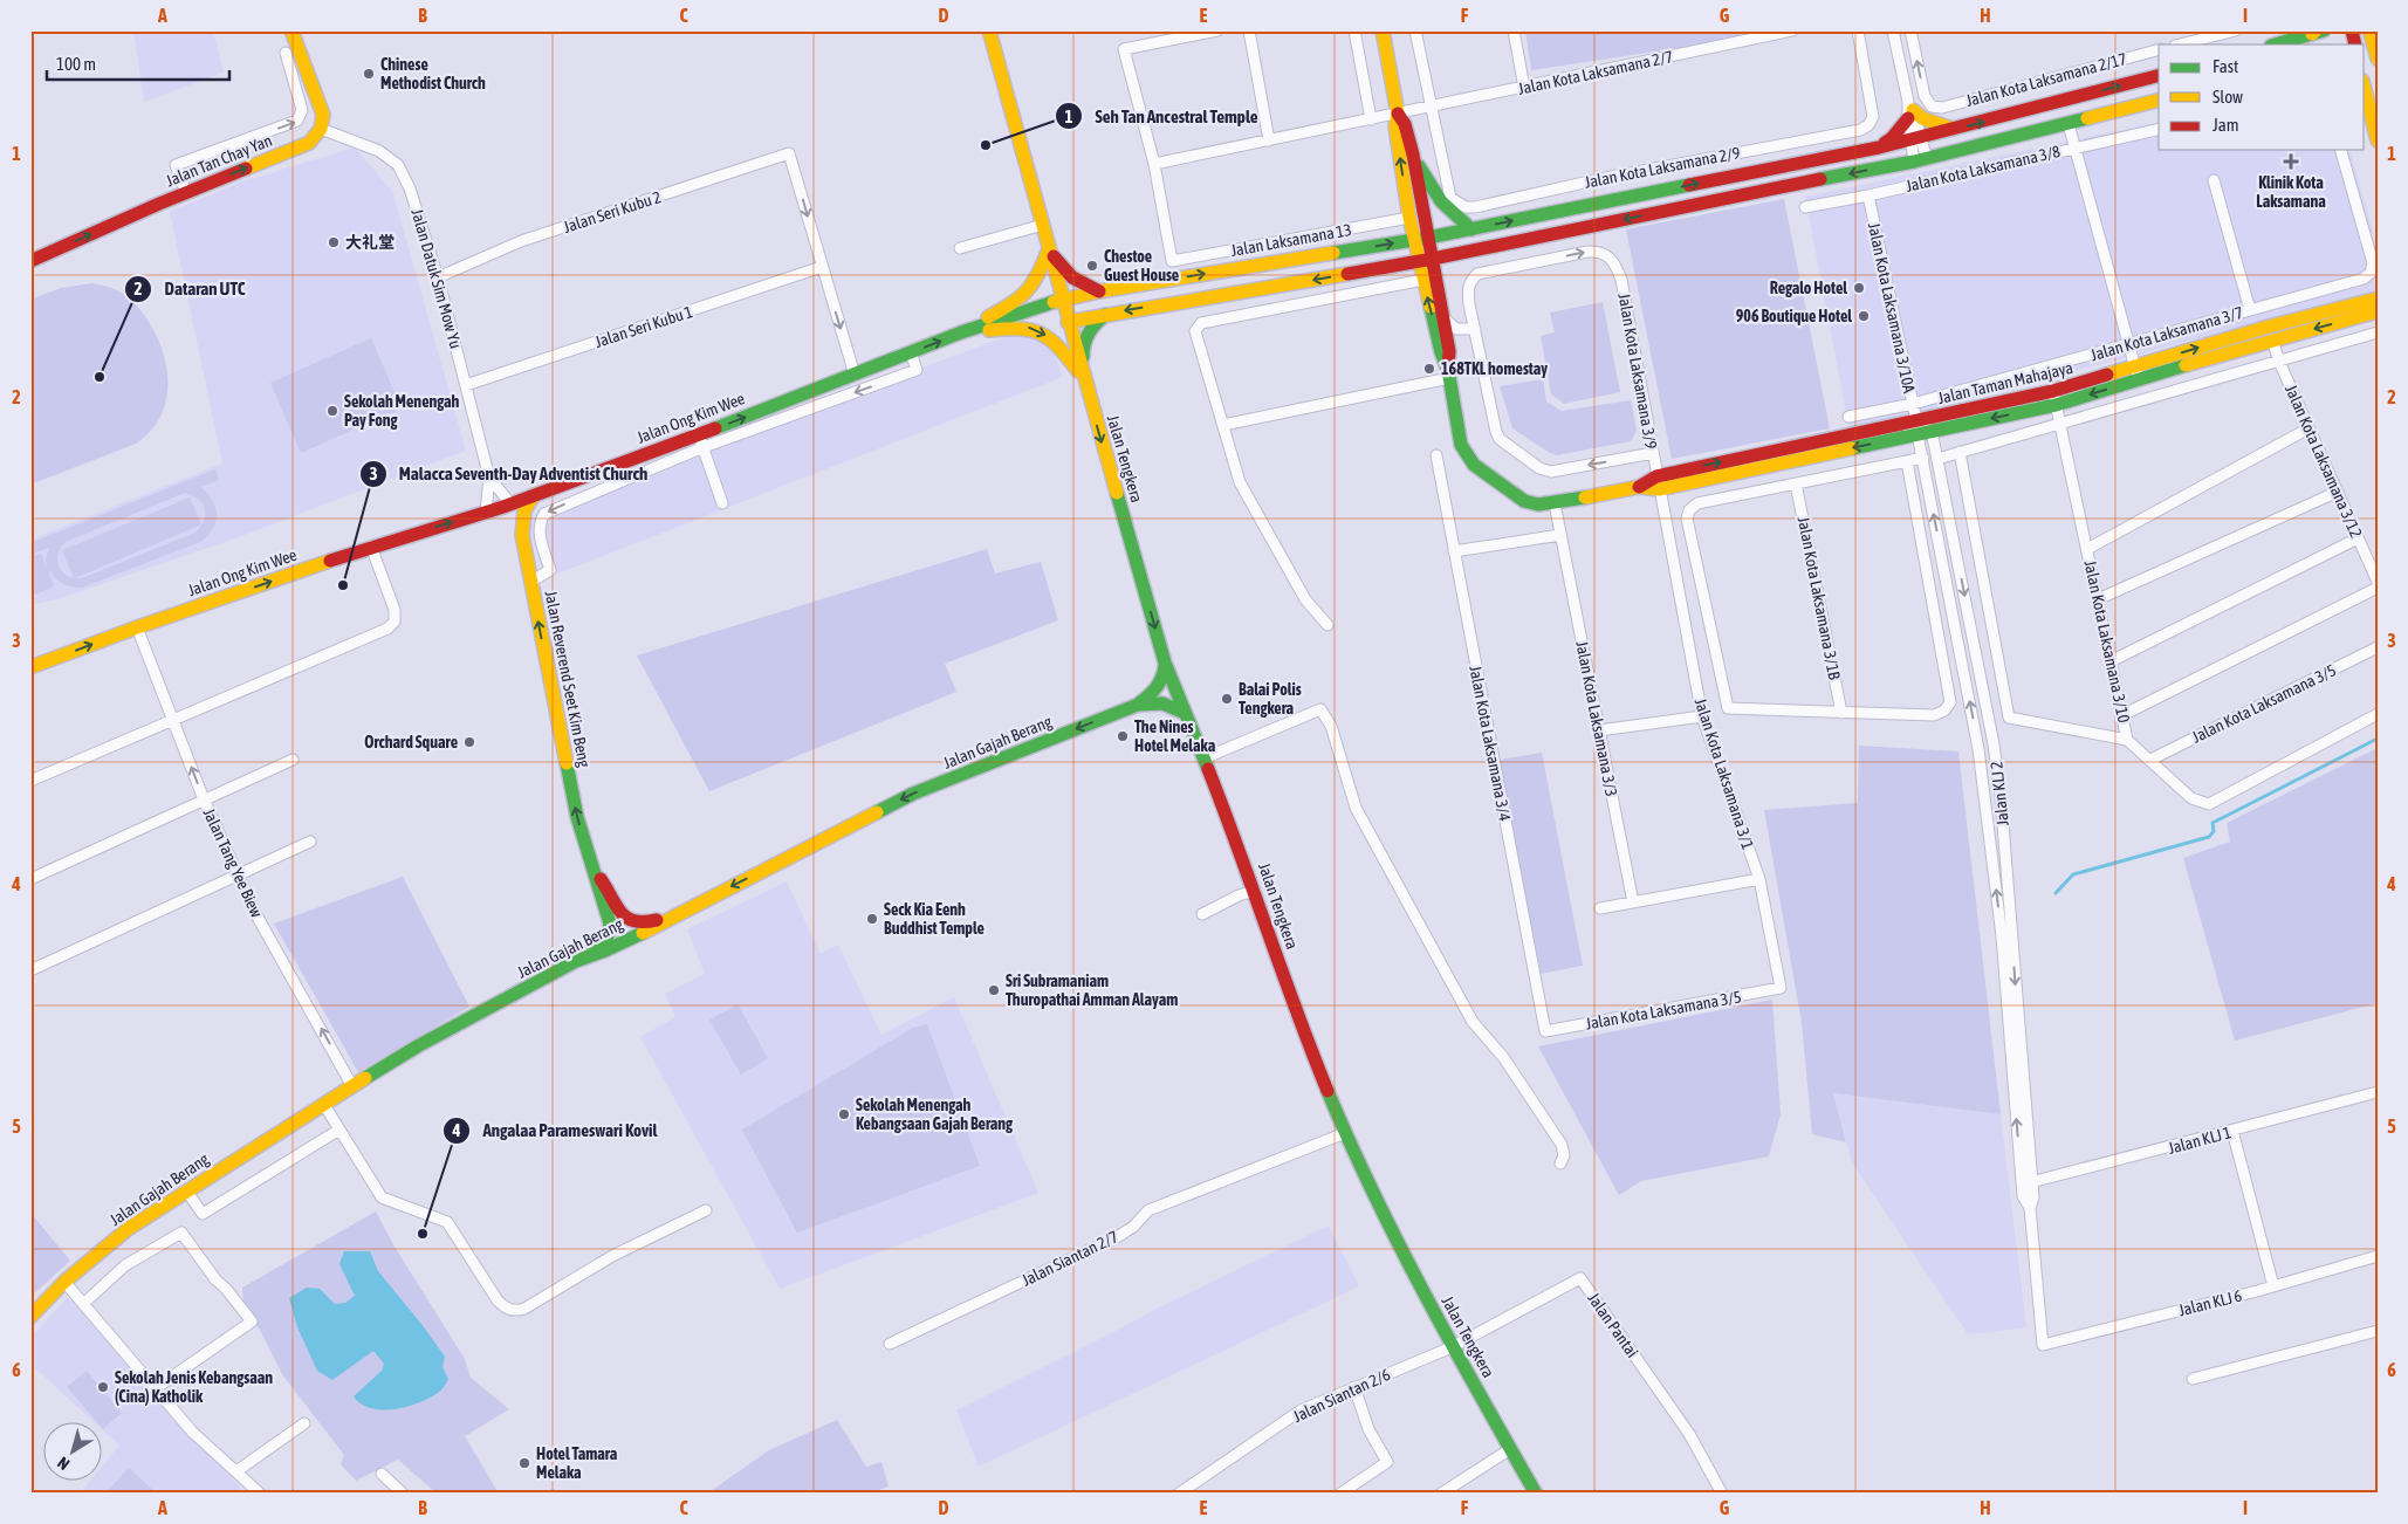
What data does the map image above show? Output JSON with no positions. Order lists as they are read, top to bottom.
{
  "streets": {
    "main road": [
      "Jalan Tan Chay Yan",
      "Jalan Taman Mahajaya",
      "Jalan Ong Kim Wee",
      "Jalan Tengkera",
      "Jalan Reverend Seet Kim Beng",
      "Jalan Gajah Berang"
    ],
    "street": [
      "Jalan Kota Laksamana 2/7",
      "Jalan Kota Laksamana 2/17",
      "Jalan Kota Laksamana 2/9",
      "Jalan Kota Laksamana 3/8",
      "Jalan Seri Kubu 2",
      "Jalan Laksamana 13",
      "Jalan Datuk Sim Mow Yu",
      "Jalan Kota Laksamana 3/10A",
      "Jalan Seri Kubu 1",
      "Jalan Kota Laksamana 3/7",
      "Jalan Kota Laksamana 3/9",
      "Jalan Kota Laksamana 3/12",
      "Jalan Kota Laksamana 3/1B",
      "Jalan Kota Laksamana 3/10",
      "Jalan Kota Laksamana 3/5",
      "Jalan Kota Laksamana 3/3",
      "Jalan Kota Laksamana 3/4",
      "Jalan Kota Laksamana 3/1",
      "Jalan KLJ 2",
      "Jalan Tang Yee Biew",
      "Jalan KLJ 1",
      "Jalan Siantan 2/7",
      "Jalan KLJ 6",
      "Jalan Pantai",
      "Jalan Siantan 2/6"
    ]
  },
  "crossings": [
    ["Jalan Kota Laksamana 2/7", "Jalan Kota Laksamana 2/9"],
    ["Jalan Kota Laksamana 2/7", "Jalan Laksamana 13"],
    ["Jalan Tan Chay Yan", "Jalan Datuk Sim Mow Yu"],
    ["Jalan Kota Laksamana 3/8", "Jalan Kota Laksamana 3/10A"],
    ["Jalan Seri Kubu 2", "Jalan Datuk Sim Mow Yu"],
    ["Jalan Seri Kubu 2", "Jalan Seri Kubu 1"],
    ["Jalan Datuk Sim Mow Yu", "Jalan Seri Kubu 1"],
    ["Jalan Datuk Sim Mow Yu", "Jalan Ong Kim Wee"],
    ["Jalan Kota Laksamana 3/10A", "Jalan Kota Laksamana 3/7"],
    ["Jalan Kota Laksamana 3/10A", "Jalan Taman Mahajaya"],
    ["Jalan Kota Laksamana 3/10A", "Jalan KLJ 2"],
    ["Jalan Kota Laksamana 3/9", "Jalan Taman Mahajaya"],
    ["Jalan Kota Laksamana 3/9", "Jalan Kota Laksamana 3/1"],
    ["Jalan Taman Mahajaya", "Jalan Ong Kim Wee"],
    ["Jalan Taman Mahajaya", "Jalan Kota Laksamana 3/12"],
    ["Jalan Taman Mahajaya", "Jalan Kota Laksamana 3/10"],
    ["Jalan Taman Mahajaya", "Jalan Kota Laksamana 3/3"],
    ["Jalan Taman Mahajaya", "Jalan Kota Laksamana 3/1"],
    ["Jalan Taman Mahajaya", "Jalan KLJ 2"],
    ["Jalan Ong Kim Wee", "Jalan Tengkera"],
    ["Jalan Ong Kim Wee", "Jalan Reverend Seet Kim Beng"],
    ["Jalan Ong Kim Wee", "Jalan Tang Yee Biew"],
    ["Jalan Tengkera", "Jalan Gajah Berang"],
    ["Jalan Tengkera", "Jalan Siantan 2/7"],
    ["Jalan Tengkera", "Jalan Pantai"],
    ["Jalan Tengkera", "Jalan Siantan 2/6"],
    ["Jalan Kota Laksamana 3/10", "Jalan Kota Laksamana 3/5"],
    ["Jalan Reverend Seet Kim Beng", "Jalan Gajah Berang"],
    ["Jalan Kota Laksamana 3/5", "Jalan Kota Laksamana 3/4"],
    ["Jalan Kota Laksamana 3/5", "Jalan Kota Laksamana 3/1"],
    ["Jalan Gajah Berang", "Jalan Tang Yee Biew"],
    ["Jalan KLJ 2", "Jalan KLJ 1"],
    ["Jalan KLJ 2", "Jalan KLJ 6"],
    ["Jalan Pantai", "Jalan Siantan 2/6"]
  ],
  "one_way": [
    "Jalan Tan Chay Yan",
    "Jalan Reverend Seet Kim Beng",
    "Jalan Gajah Berang",
    "Jalan Tang Yee Biew"
  ],
  "places": {
    "other": [
      "Chinese Methodist Church",
      "Seh Tan Ancestral Temple",
      "大礼堂",
      "Chestoe Guest House",
      "Regalo Hotel",
      "906 Boutique Hotel",
      "168TKL homestay",
      "Dataran UTC",
      "Sekolah Menengah Pay Fong",
      "Malacca Seventh-Day Adventist Church",
      "Balai Polis Tengkera",
      "The Nines Hotel Melaka",
      "Orchard Square",
      "Seck Kia Eenh Buddhist Temple",
      "Sri Subramaniam Thuropathai Amman Alayam",
      "Sekolah Menengah Kebangsaan Gajah Berang",
      "Angalaa Parameswari Kovil",
      "Sekolah Jenis Kebangsaan (Cina) Katholik",
      "Hotel Tamara Melaka"
    ],
    "health": ["Klinik Kota Laksamana"]
  },
  "legend": ["Fast", "Slow", "Jam"],
  "scale_bar": "100 m",
  "north": "bottom left",
  "grid": {
    "columns": [
      "A",
      "B",
      "C",
      "D",
      "E",
      "F",
      "G",
      "H",
      "I"
    ],
    "rows": [
      "1",
      "2",
      "3",
      "4",
      "5",
      "6"
    ]
  }
}
